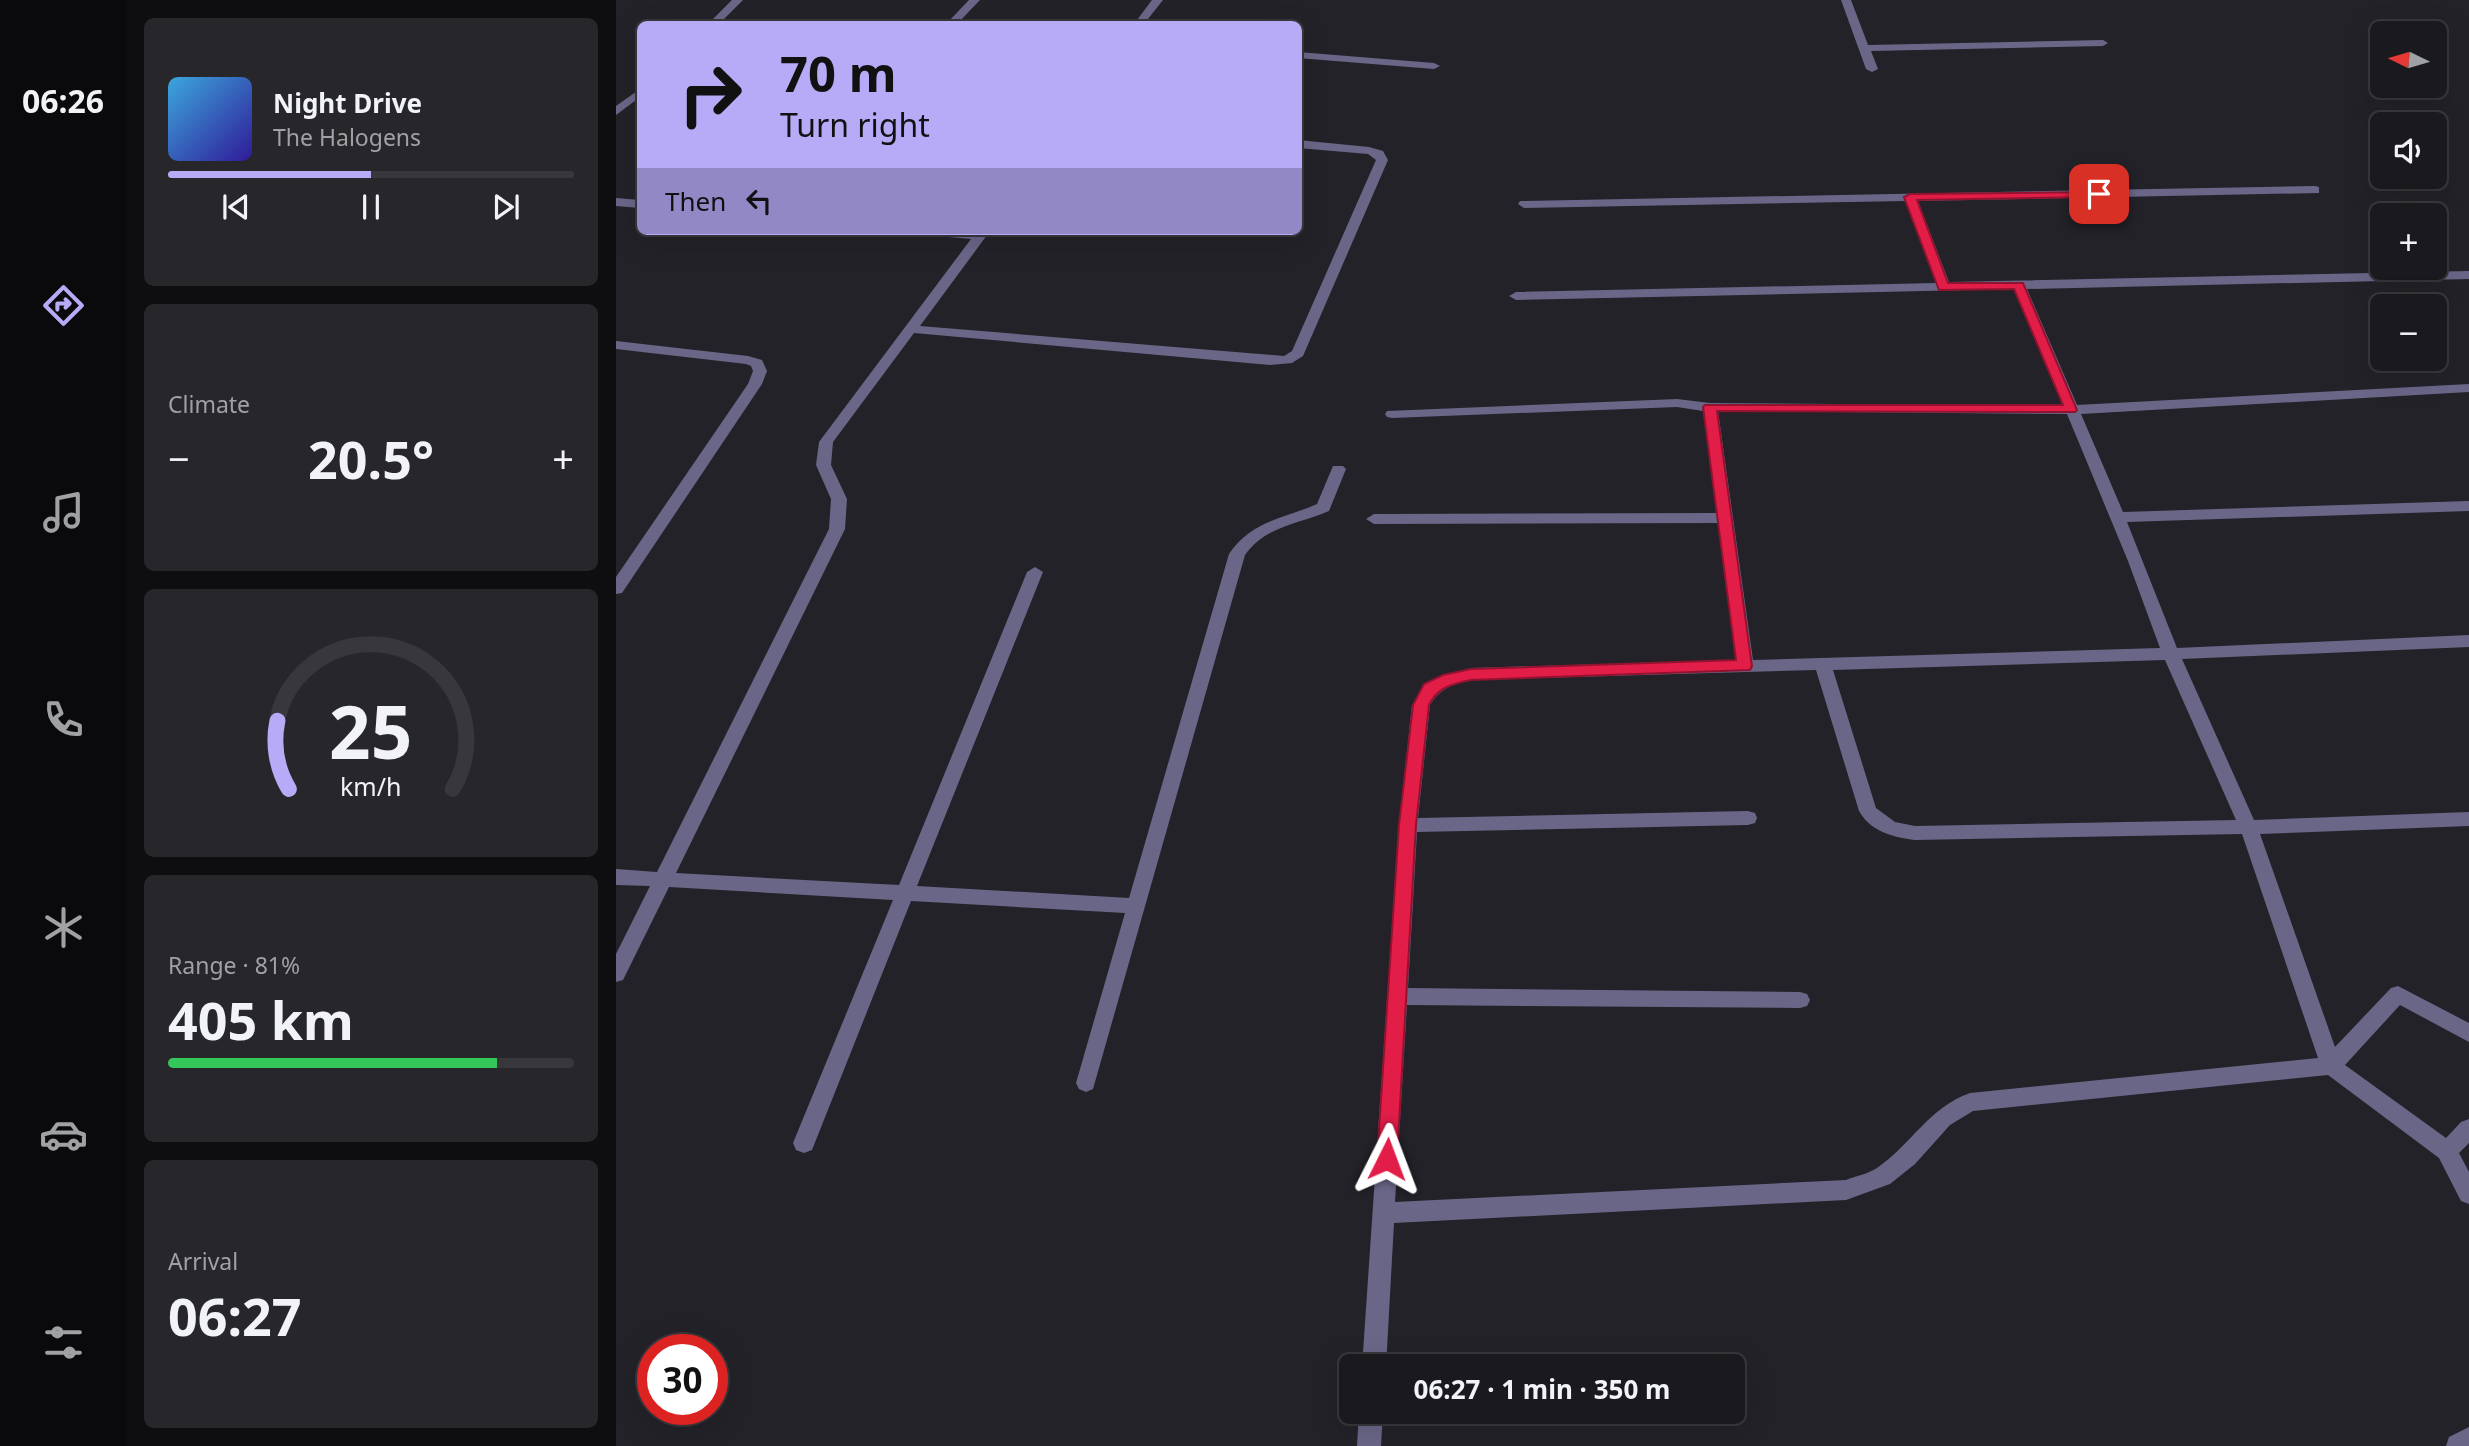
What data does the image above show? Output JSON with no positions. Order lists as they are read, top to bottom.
{
  "north": "left",
  "page": {
    "tabs": "06:26",
    "map_buttons": ["+", "−"],
    "turn": ["70 m", "Turn right"],
    "song": ["Night Drive", "The Halogens"],
    "then": "Then",
    "tile": [
      "Climate",
      ["Range · 81%", "405 km"],
      ["Arrival", "06:27"]
    ],
    "heat": ["−", "20.5°", "+"],
    "limit": "30",
    "trip": "06:27 · 1 min · 350 m",
    "gauge": ["25", "km/h"]
  }
}
